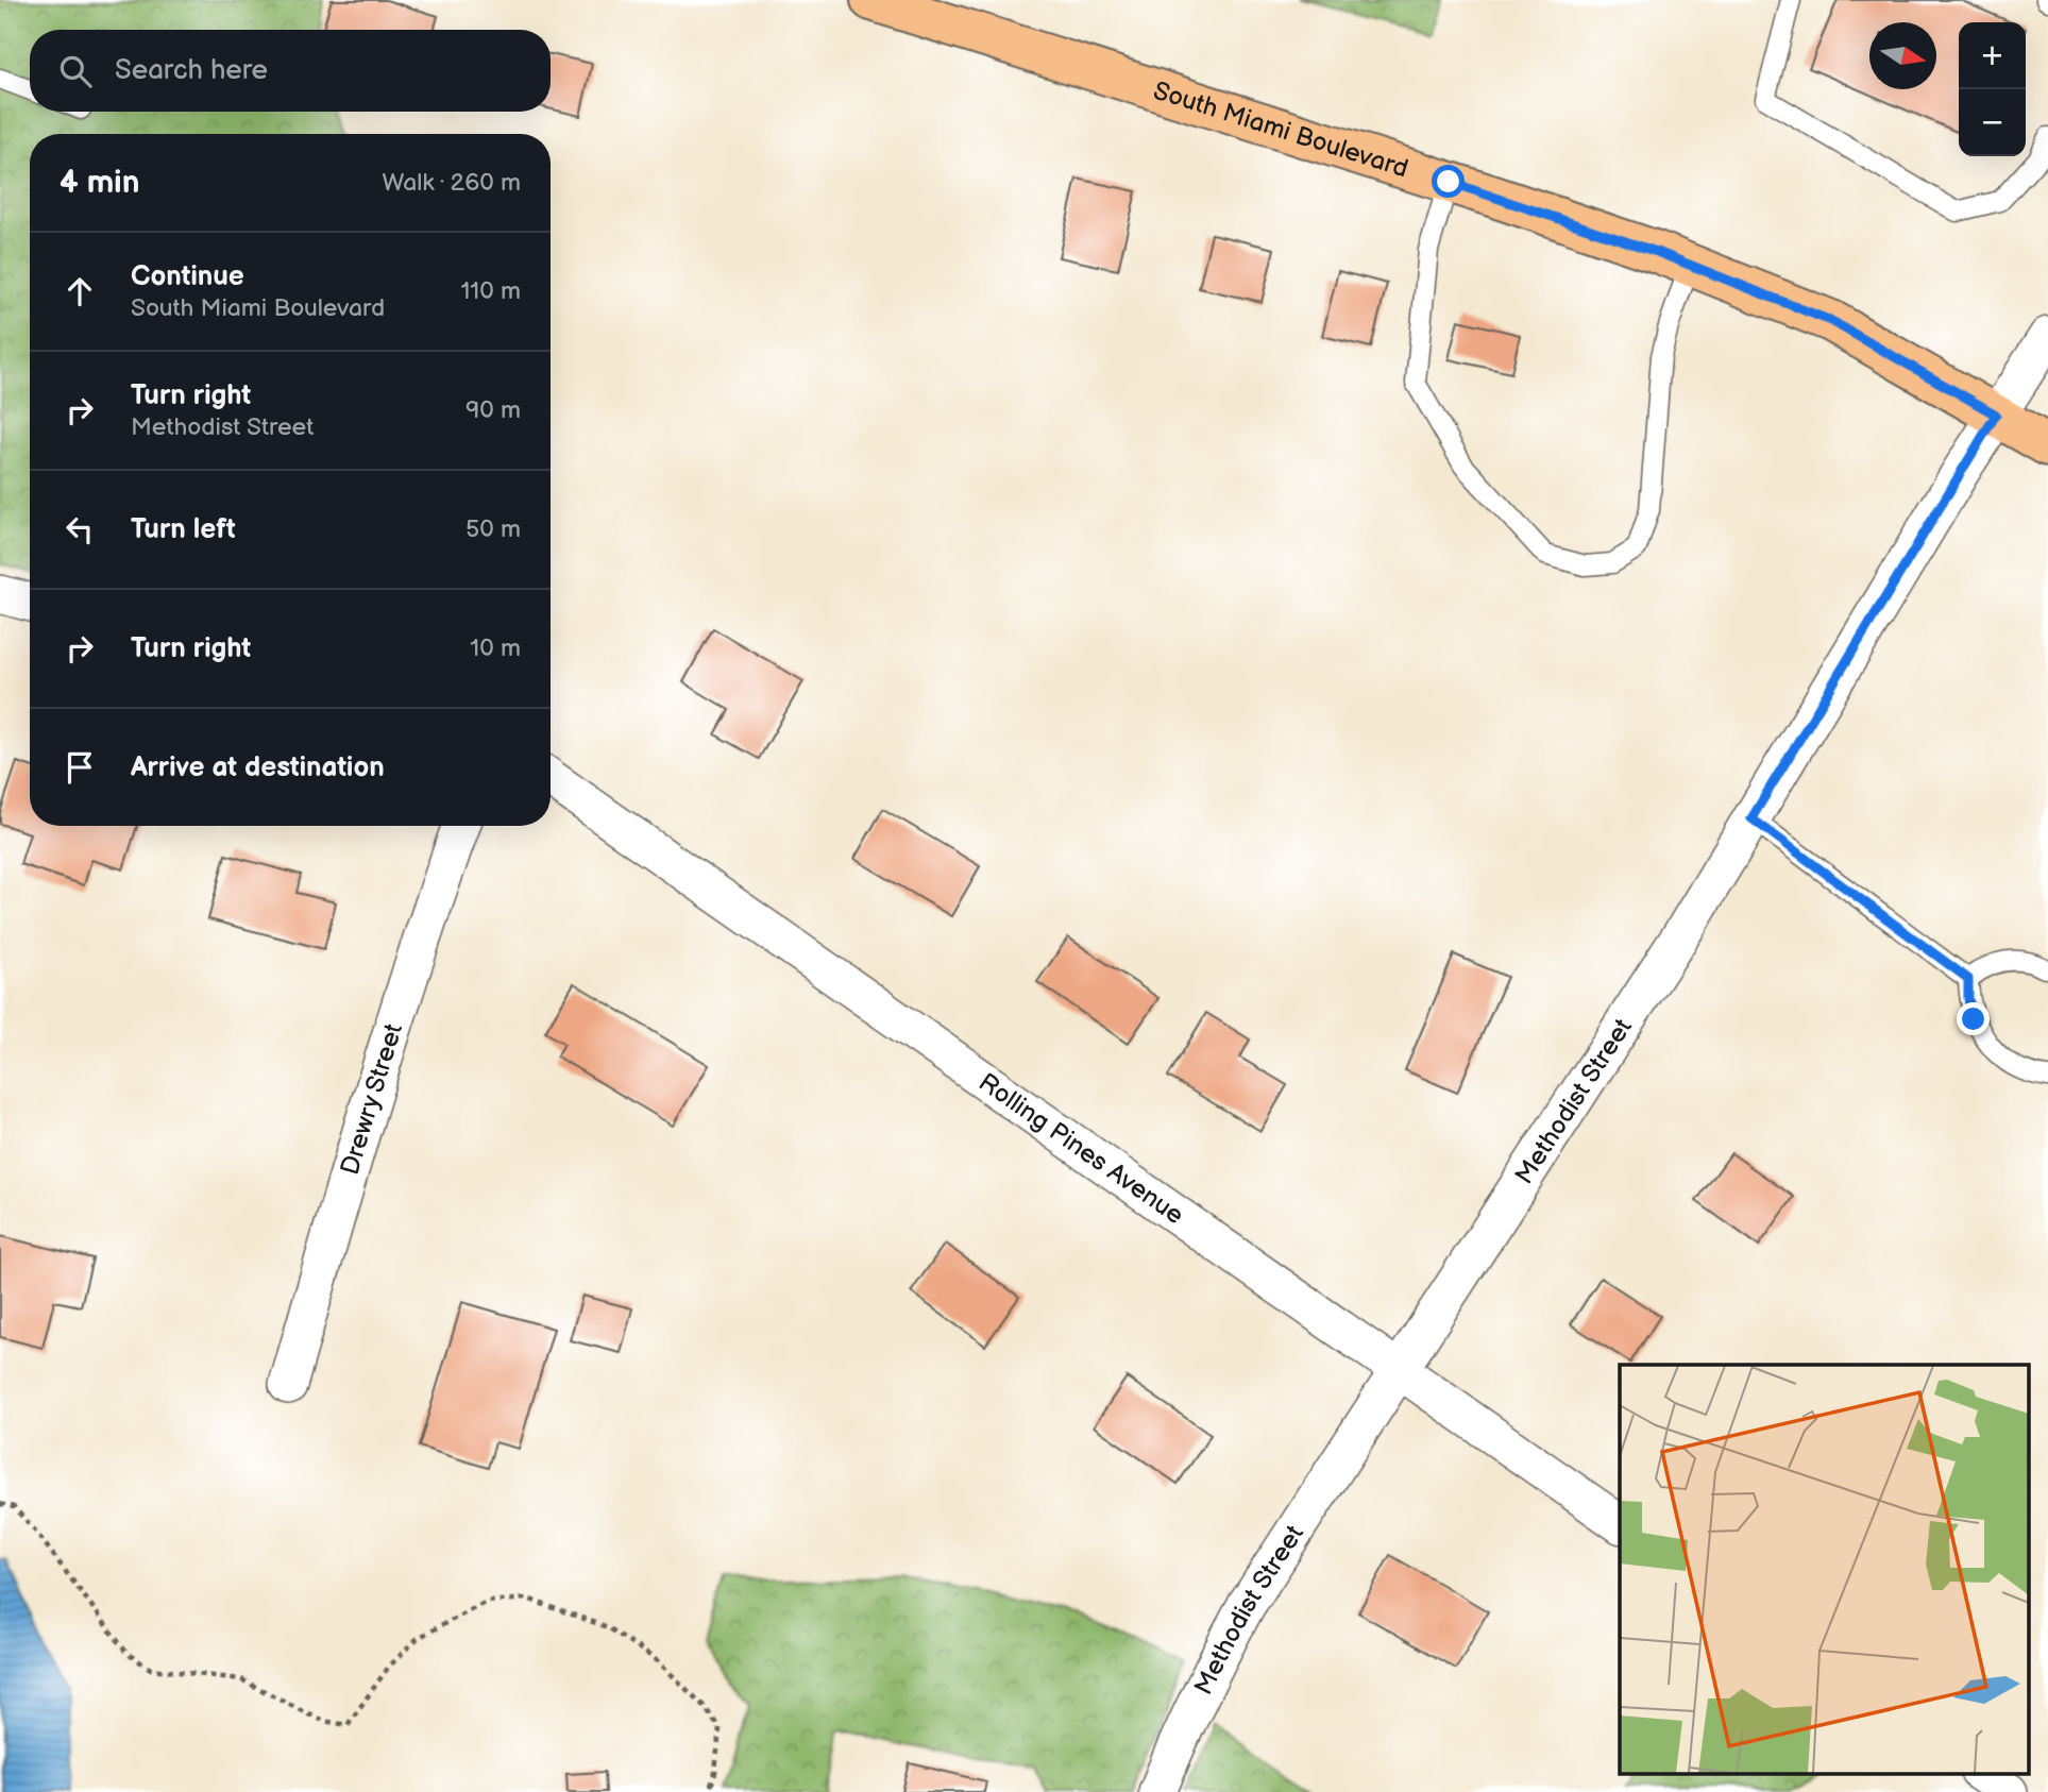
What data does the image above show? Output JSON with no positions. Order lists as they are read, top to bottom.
{
  "streets": {
    "main road": ["South Miami Boulevard"],
    "street": ["Drewry Street", "Methodist Street", "Rolling Pines Avenue"]
  },
  "crossings": [
    ["South Miami Boulevard", "Methodist Street"],
    ["Methodist Street", "Rolling Pines Avenue"]
  ],
  "north": "right",
  "page": {
    "map_buttons": ["+", "−"],
    "search": "Search here",
    "heading": ["4 min", "Walk · 260 m"],
    "list": [
      ["Continue", "South Miami Boulevard", "110 m"],
      ["Turn right", "Methodist Street", "90 m"],
      ["Turn left", "50 m"],
      ["Turn right", "10 m"],
      "Arrive at destination"
    ]
  }
}
